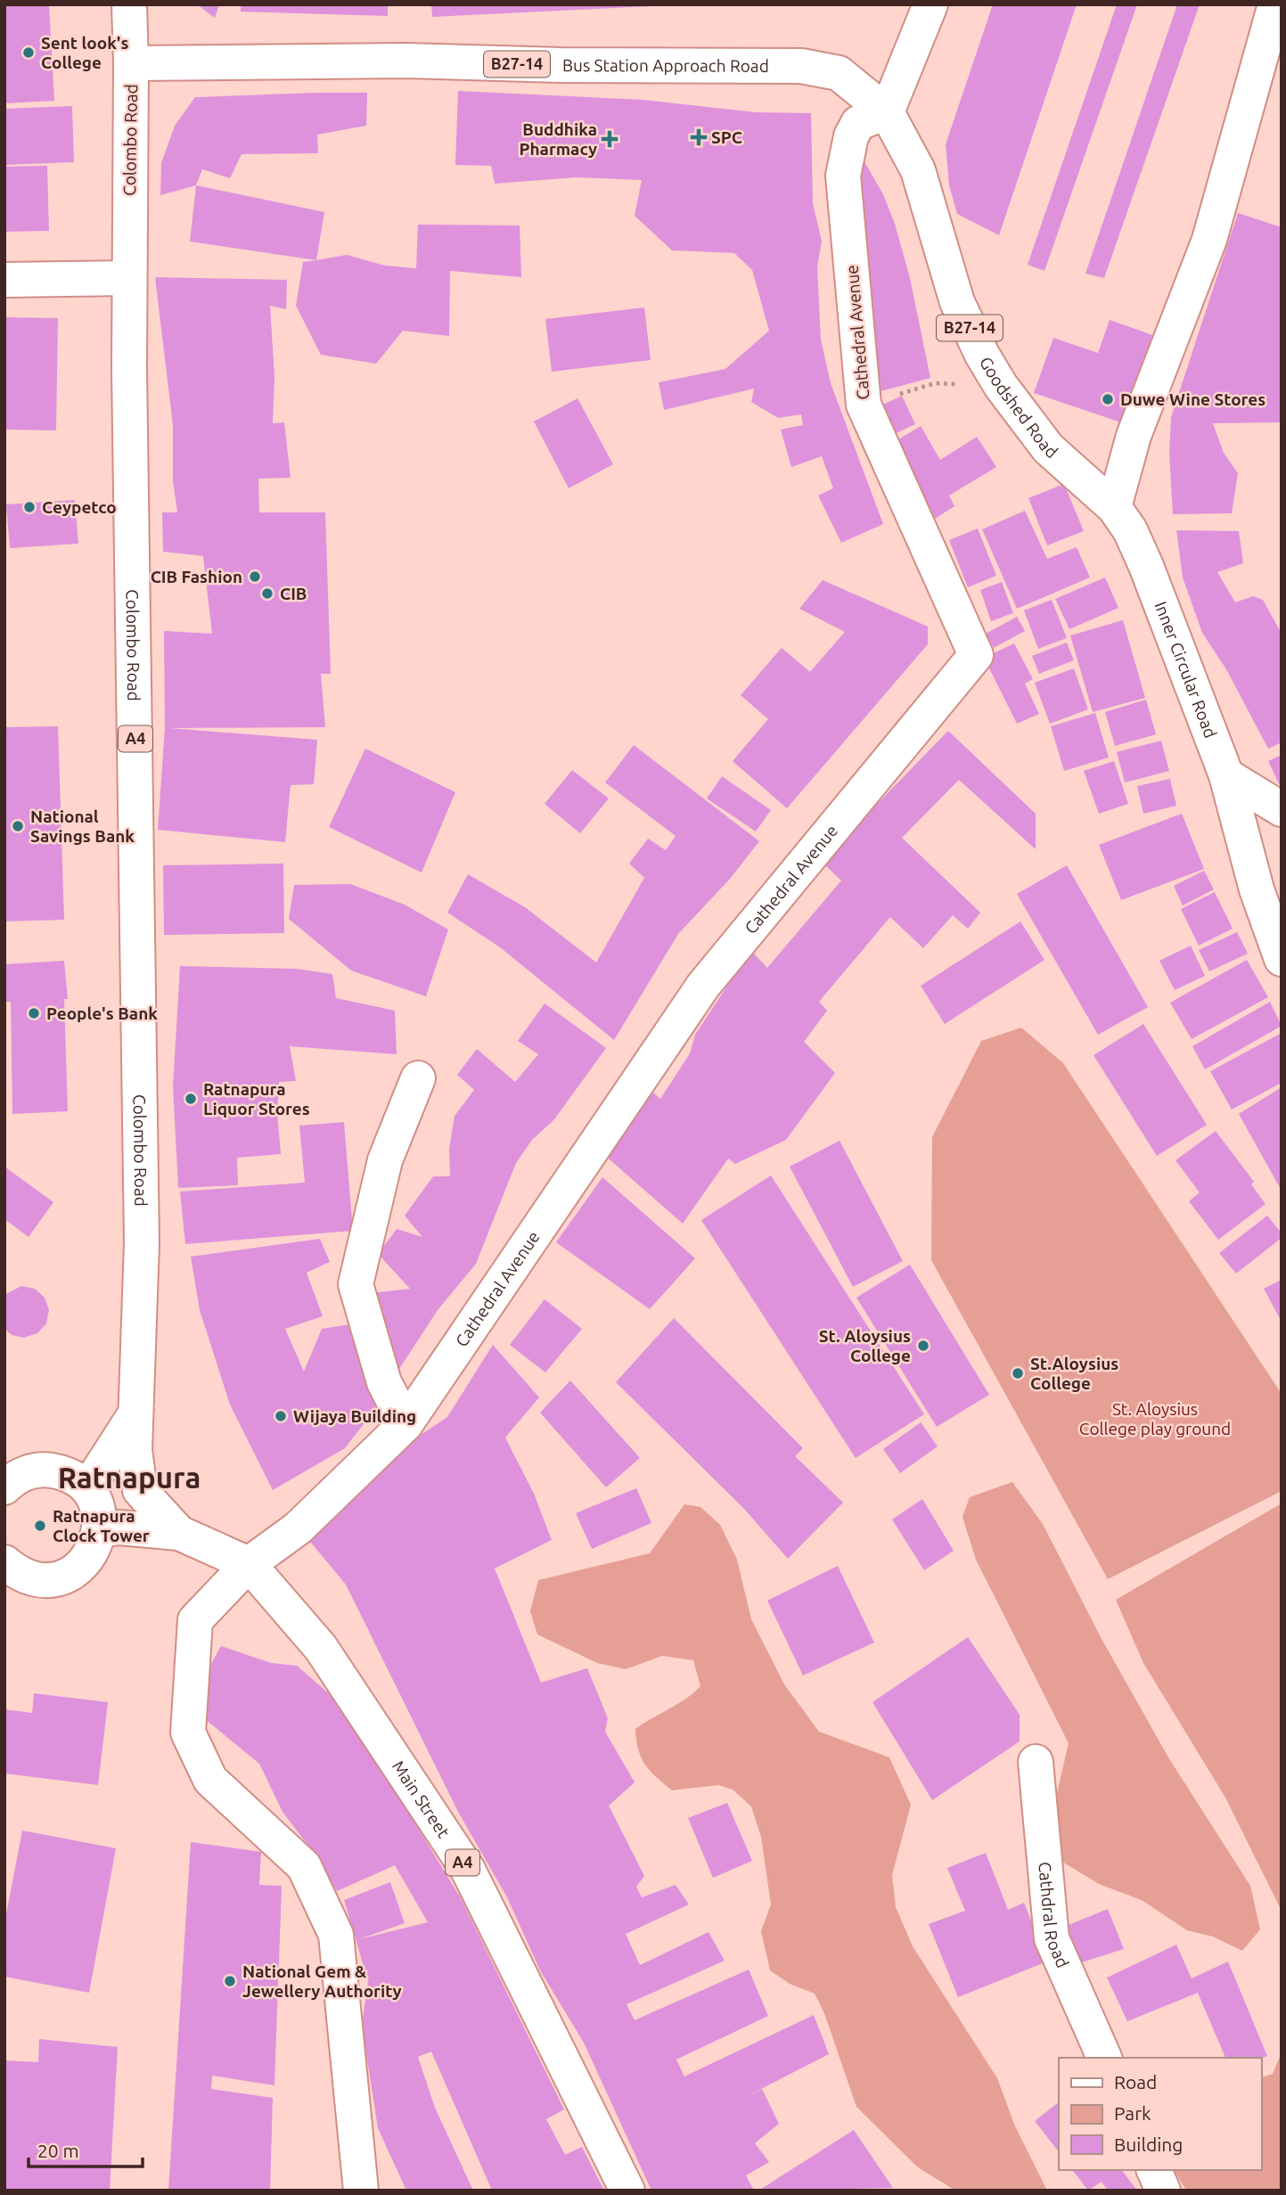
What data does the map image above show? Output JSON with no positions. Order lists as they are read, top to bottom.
{
  "streets": {
    "main road": [
      "B27-14",
      "Bus Station Approach Road",
      "Colombo Road",
      "Cathedral Avenue",
      "Goodshed Road",
      "Inner Circular Road",
      "A4",
      "Main Street",
      "Cathdral Road"
    ]
  },
  "crossings": [
    ["B27-14", "Inner Circular Road"],
    ["Bus Station Approach Road", "Colombo Road"],
    ["Bus Station Approach Road", "Cathedral Avenue"],
    ["Bus Station Approach Road", "Goodshed Road"],
    ["Colombo Road", "Main Street"],
    ["Cathedral Avenue", "Goodshed Road"],
    ["Cathedral Avenue", "Main Street"],
    ["Goodshed Road", "Inner Circular Road"]
  ],
  "districts": ["Ratnapura"],
  "parks": ["St. Aloysius College play ground"],
  "places": {
    "other": [
      "Sent look's College",
      "Duwe Wine Stores",
      "Ceypetco",
      "CIB Fashion",
      "CIB",
      "National Savings Bank",
      "People's Bank",
      "Ratnapura Liquor Stores",
      "St. Aloysius College",
      "St.Aloysius College",
      "Wijaya Building",
      "Ratnapura Clock Tower",
      "National Gem & Jewellery Authority"
    ],
    "health": ["SPC", "Buddhika Pharmacy"]
  },
  "legend": ["Road", "Park", "Building"],
  "scale_bar": "20 m"
}
